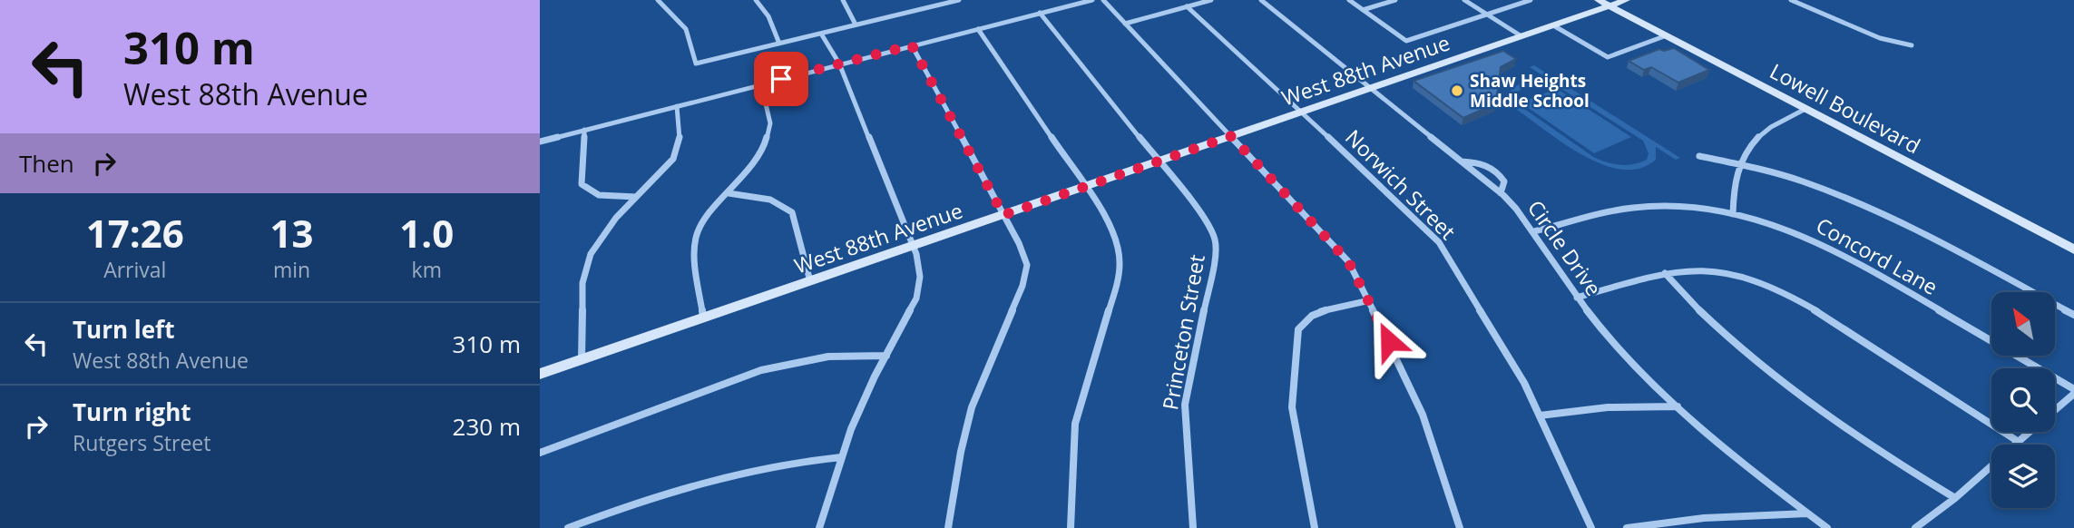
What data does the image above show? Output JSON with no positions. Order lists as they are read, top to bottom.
{
  "streets": {
    "street": [
      "West 88th Avenue",
      "Lowell Boulevard",
      "Norwich Street",
      "Circle Drive",
      "Concord Lane",
      "Princeton Street"
    ]
  },
  "crossings": [
    ["West 88th Avenue", "Lowell Boulevard"],
    ["West 88th Avenue", "Norwich Street"],
    ["West 88th Avenue", "Circle Drive"],
    ["West 88th Avenue", "Princeton Street"],
    ["Circle Drive", "Concord Lane"]
  ],
  "places": ["Shaw Heights Middle School"],
  "north": "top left",
  "page": {
    "turn": ["310 m", "West 88th Avenue"],
    "then": "Then",
    "eta": [
      "17:26",
      "Arrival",
      "13",
      "min",
      "1.0",
      "km"
    ],
    "list": [
      {
        "name": "Turn left",
        "note": "West 88th Avenue",
        "value": "310 m"
      },
      {
        "name": "Turn right",
        "note": "Rutgers Street",
        "value": "230 m"
      }
    ]
  }
}
